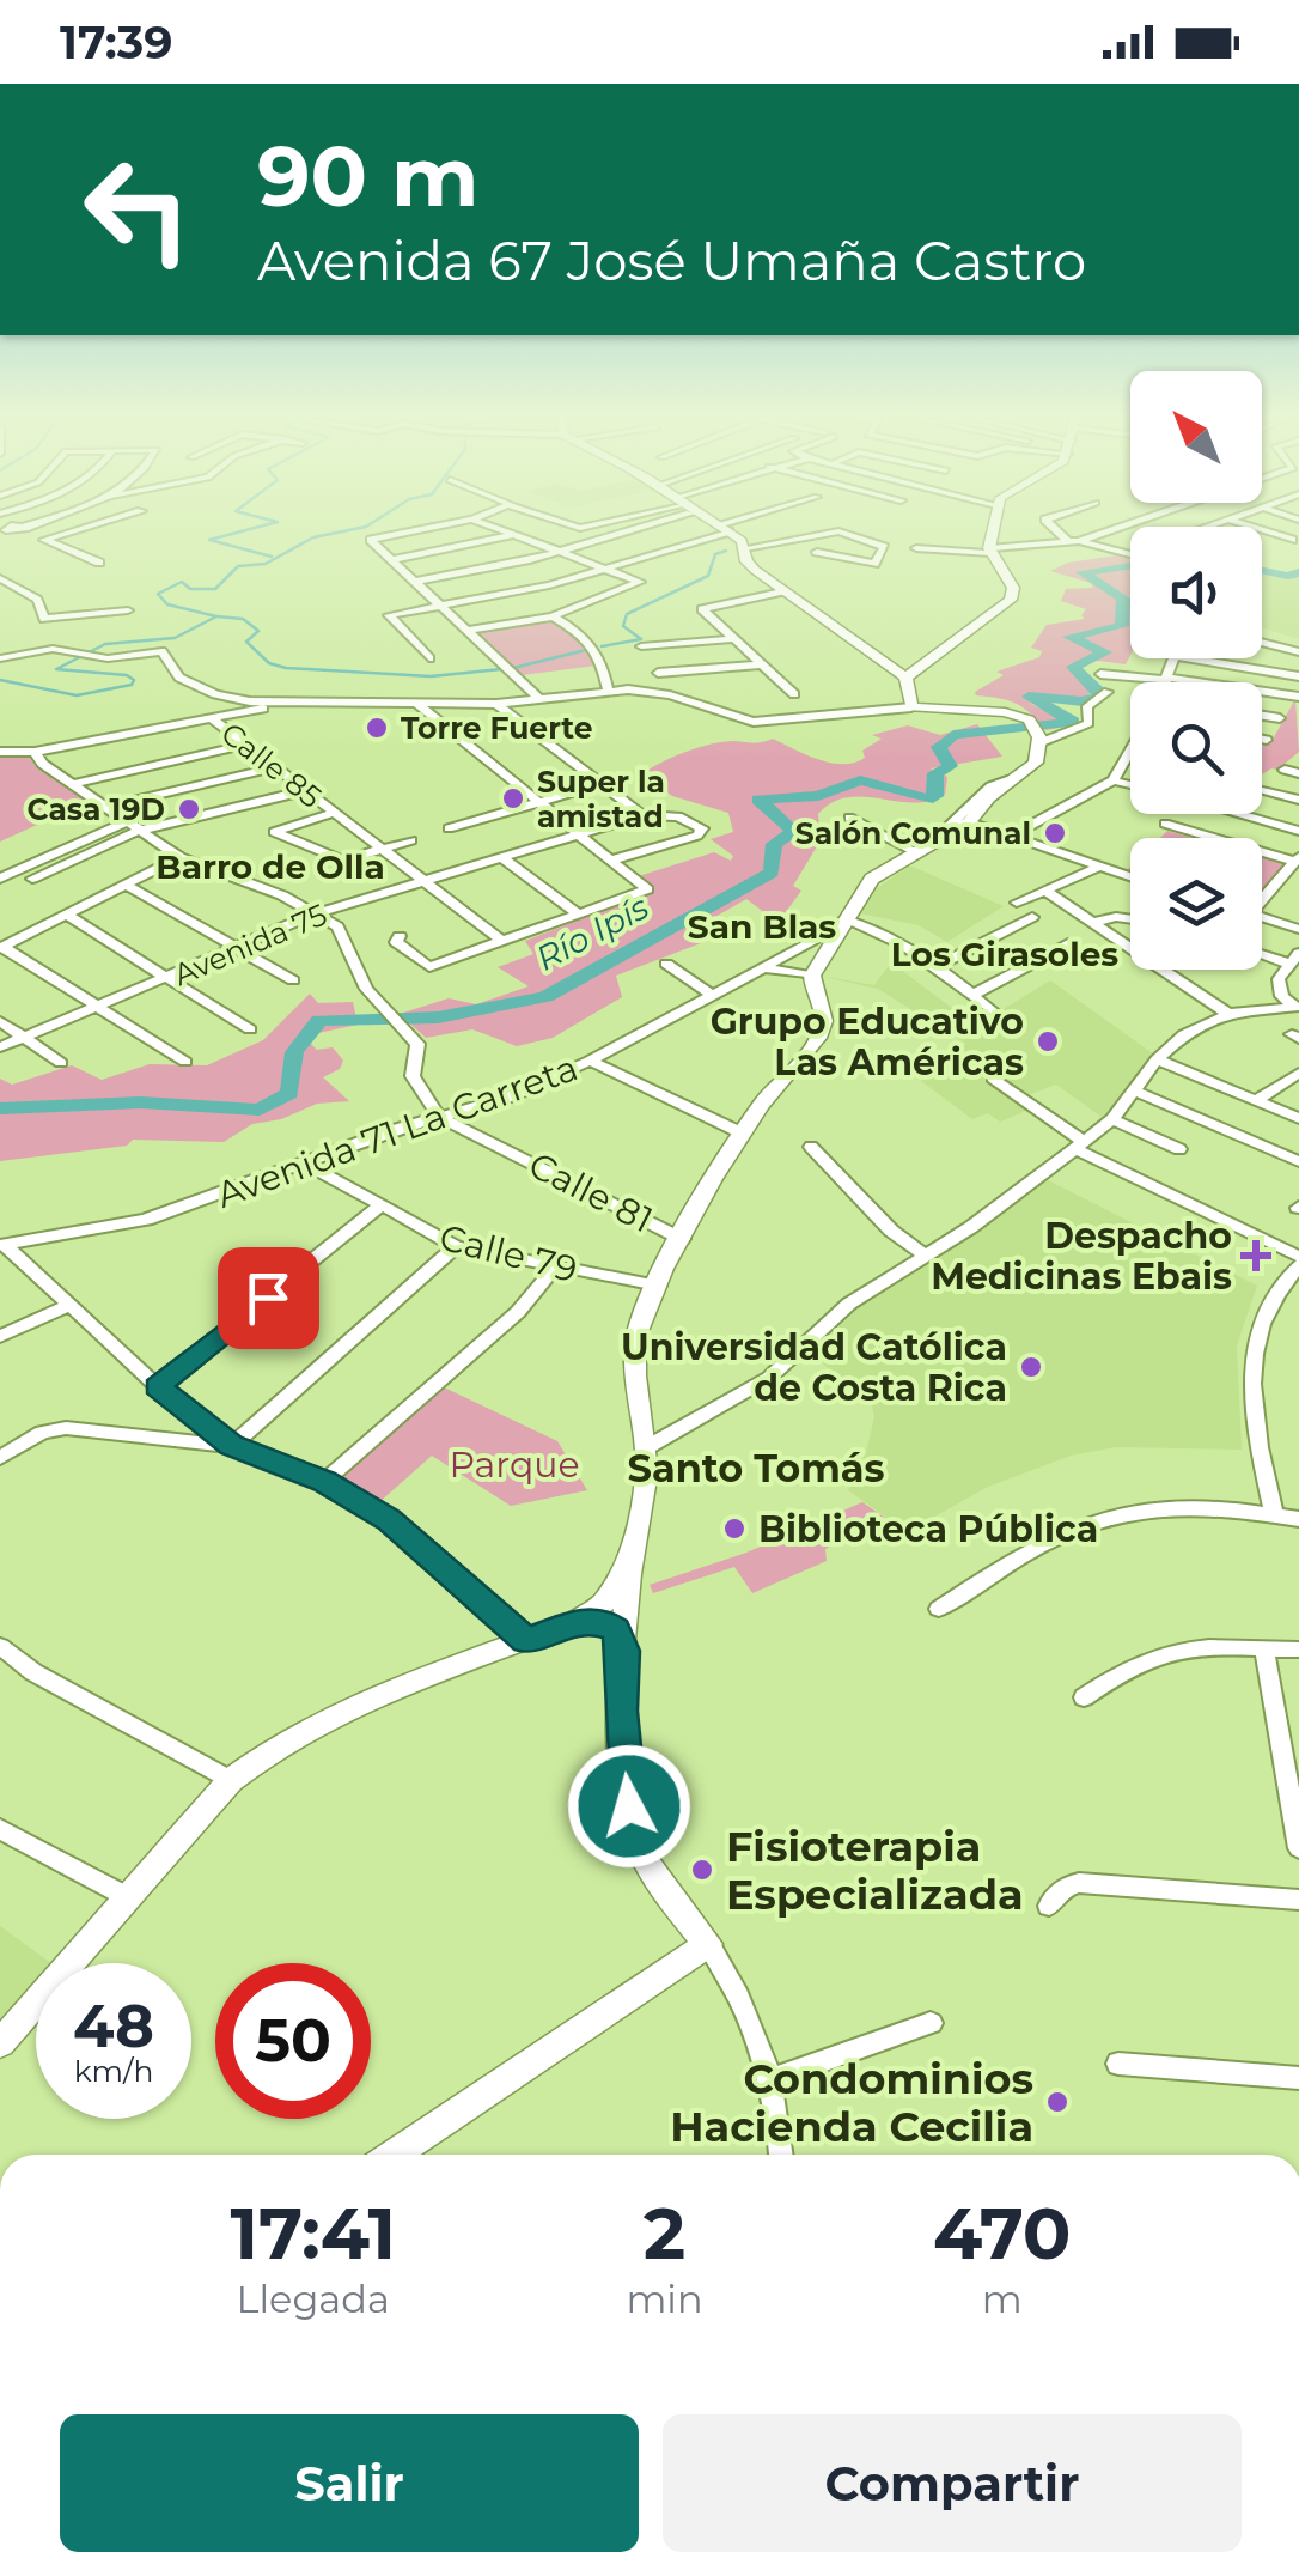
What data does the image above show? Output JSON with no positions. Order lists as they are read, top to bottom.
{
  "streets": {
    "street": [
      "Calle 85",
      "Avenida 75",
      "Avenida 71 La Carreta",
      "Calle 81",
      "Calle 79"
    ]
  },
  "crossings": [
    ["Calle 85", "Avenida 75"],
    ["Avenida 71 La Carreta", "Calle 81"],
    ["Avenida 71 La Carreta", "Calle 79"]
  ],
  "districts": [
    "Barro de Olla",
    "San Blas",
    "Los Girasoles",
    "Santo Tomás"
  ],
  "water": ["Río Ipís"],
  "parks": ["Parque"],
  "places": {
    "other": [
      "Torre Fuerte",
      "Super la amistad",
      "Casa 19D",
      "Salón Comunal",
      "Grupo Educativo Las Américas",
      "Universidad Católica de Costa Rica",
      "Biblioteca Pública",
      "Fisioterapia Especializada",
      "Condominios Hacienda Cecilia"
    ],
    "health": ["Despacho Medicinas Ebais"]
  },
  "north": "top left",
  "page": {
    "status": "17:39",
    "turn": ["90 m", "Avenida 67 José Umaña Castro"],
    "speed": "48 km/h",
    "limit": "50",
    "eta": [
      "17:41",
      "Llegada",
      "2",
      "min",
      "470",
      "m"
    ],
    "buttons": ["Salir", "Compartir"]
  }
}
